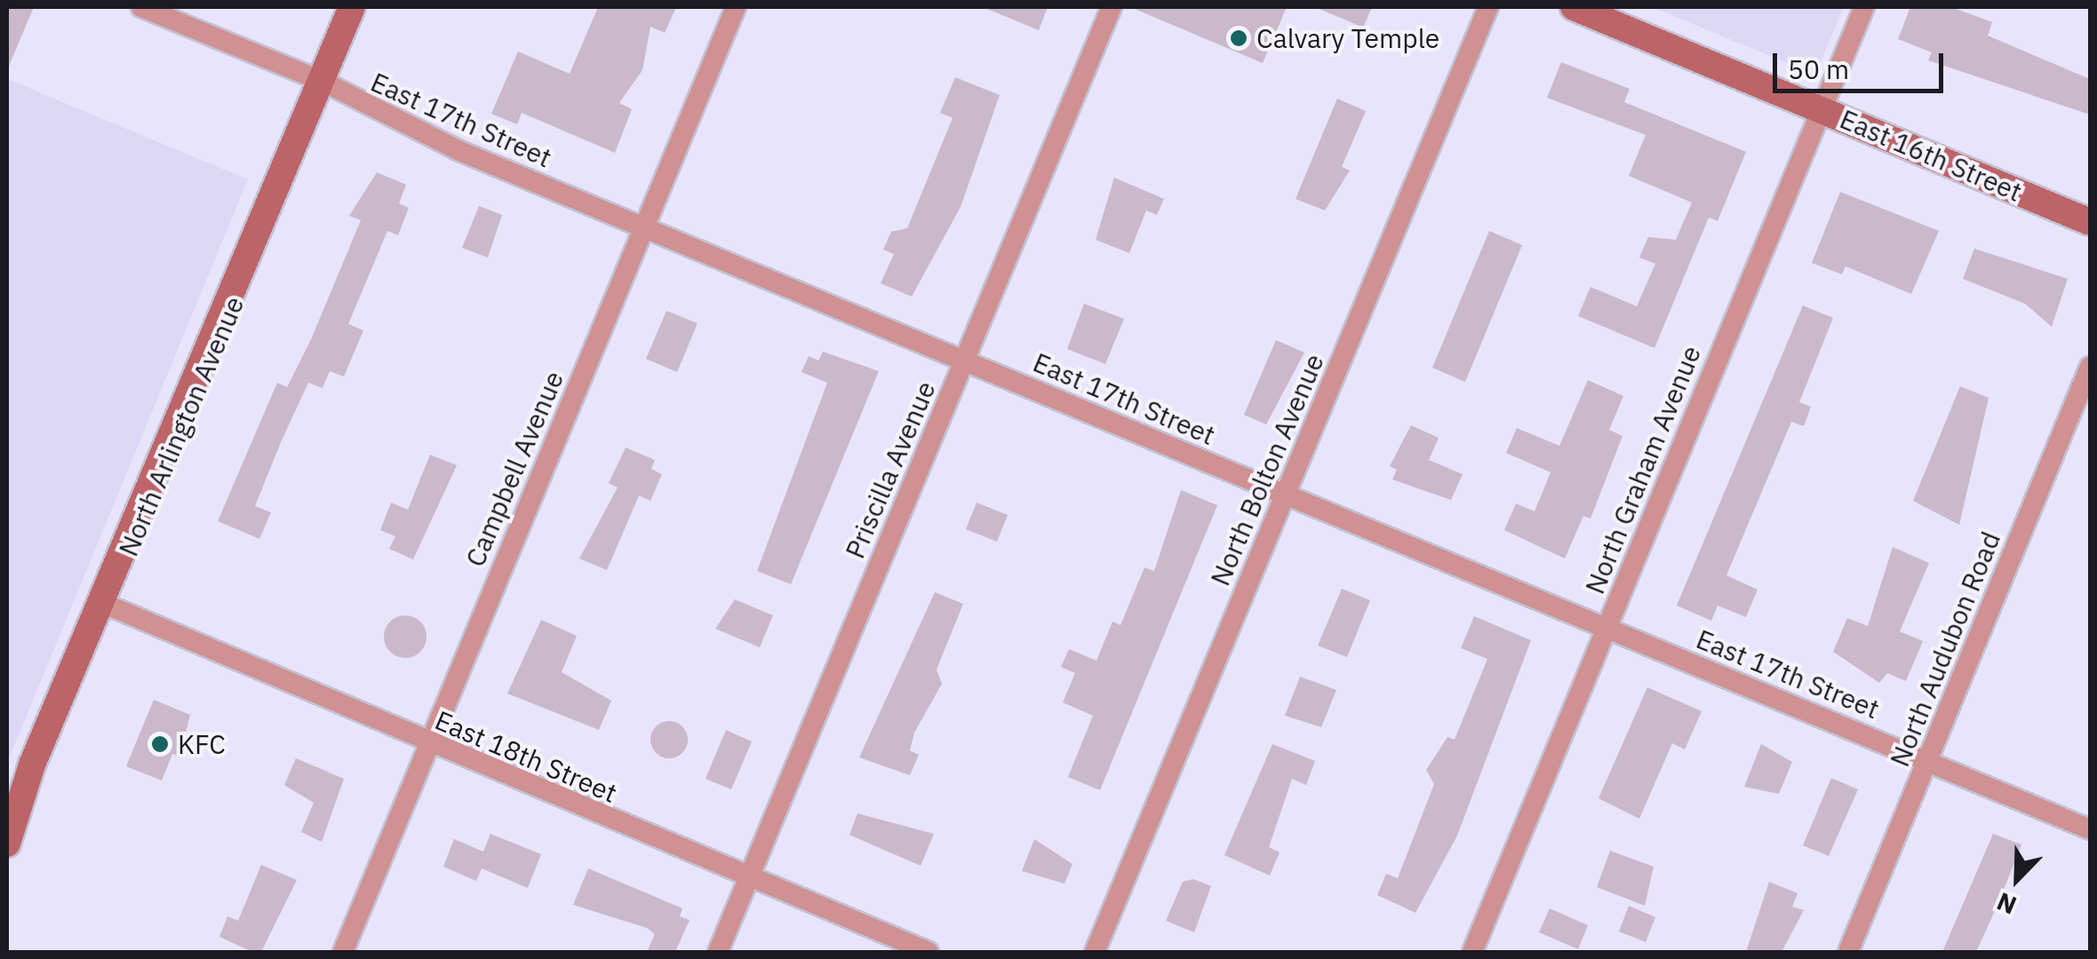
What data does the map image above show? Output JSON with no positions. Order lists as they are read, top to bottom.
{
  "streets": {
    "main road": ["East 16th Street", "North Arlington Avenue"],
    "street": [
      "East 17th Street",
      "Campbell Avenue",
      "Priscilla Avenue",
      "North Bolton Avenue",
      "North Graham Avenue",
      "North Audubon Road",
      "East 18th Street"
    ]
  },
  "crossings": [
    ["East 17th Street", "North Arlington Avenue"],
    ["East 17th Street", "Campbell Avenue"],
    ["East 17th Street", "Priscilla Avenue"],
    ["East 17th Street", "North Bolton Avenue"],
    ["East 17th Street", "North Graham Avenue"],
    ["East 17th Street", "North Audubon Road"],
    ["East 16th Street", "North Graham Avenue"],
    ["North Arlington Avenue", "East 18th Street"],
    ["Campbell Avenue", "East 18th Street"],
    ["Priscilla Avenue", "East 18th Street"]
  ],
  "places": ["Calvary Temple", "KFC"],
  "scale_bar": "50 m",
  "north": "bottom left"
}
